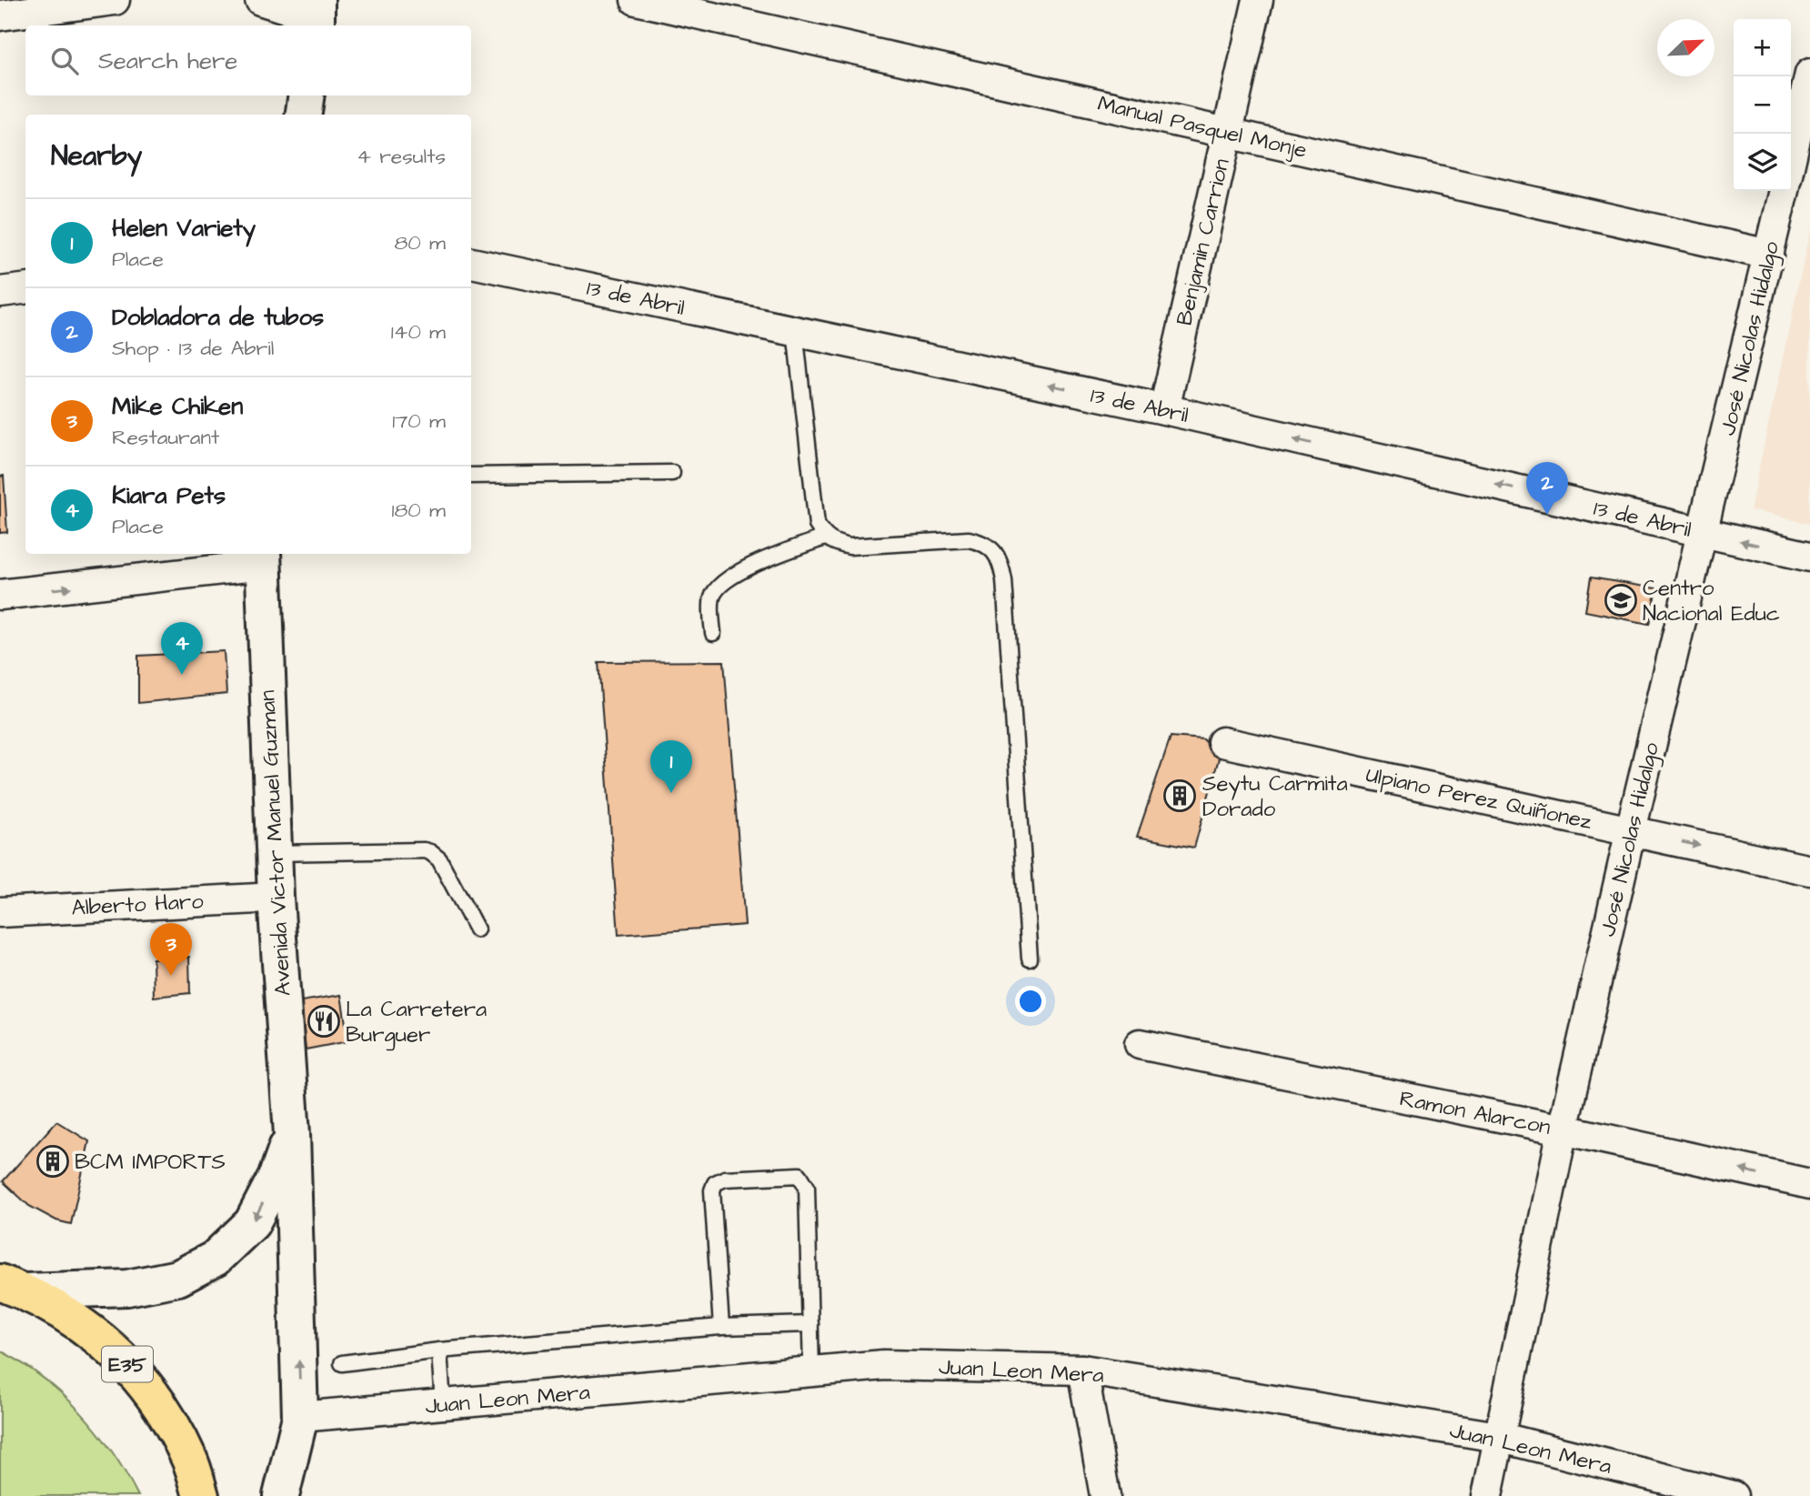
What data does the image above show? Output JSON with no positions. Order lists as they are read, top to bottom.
{
  "streets": {
    "highway": ["E35"],
    "street": [
      "Manual Pasquel Monje",
      "Benjamin Carrion",
      "13 de Abril",
      "José Nicolas Hidalgo",
      "Ulpiano Perez Quiñonez",
      "Avenida Victor Manuel Guzman",
      "Alberto Haro",
      "Ramon Alarcon",
      "Juan Leon Mera"
    ]
  },
  "crossings": [
    ["Manual Pasquel Monje", "Benjamin Carrion"],
    ["Manual Pasquel Monje", "José Nicolas Hidalgo"],
    ["Benjamin Carrion", "13 de Abril"],
    ["13 de Abril", "José Nicolas Hidalgo"],
    ["José Nicolas Hidalgo", "Ulpiano Perez Quiñonez"],
    ["José Nicolas Hidalgo", "Ramon Alarcon"],
    ["José Nicolas Hidalgo", "Juan Leon Mera"],
    ["Avenida Victor Manuel Guzman", "Alberto Haro"],
    ["Avenida Victor Manuel Guzman", "E35"],
    ["Avenida Victor Manuel Guzman", "Juan Leon Mera"]
  ],
  "one_way": ["13 de Abril", "Ramon Alarcon"],
  "places": {
    "school or university": ["Centro Nacional Educ"],
    "building": ["Seytu Carmita Dorado", "BCM IMPORTS"],
    "restaurant": ["La Carretera Burguer"]
  },
  "north": "top right",
  "page": {
    "map_buttons": ["+", "−"],
    "search": "Search here",
    "heading": ["Nearby", "4 results"],
    "list": [
      {
        "mark": "1",
        "name": "Helen Variety",
        "note": "Place",
        "value": "80 m"
      },
      {
        "mark": "2",
        "name": "Dobladora de tubos",
        "note": "Shop · 13 de Abril",
        "value": "140 m"
      },
      {
        "mark": "3",
        "name": "Mike Chiken",
        "note": "Restaurant",
        "value": "170 m"
      },
      {
        "mark": "4",
        "name": "Kiara Pets",
        "note": "Place",
        "value": "180 m"
      }
    ],
    "pins": [
      "2",
      "4",
      "1",
      "3"
    ]
  }
}
